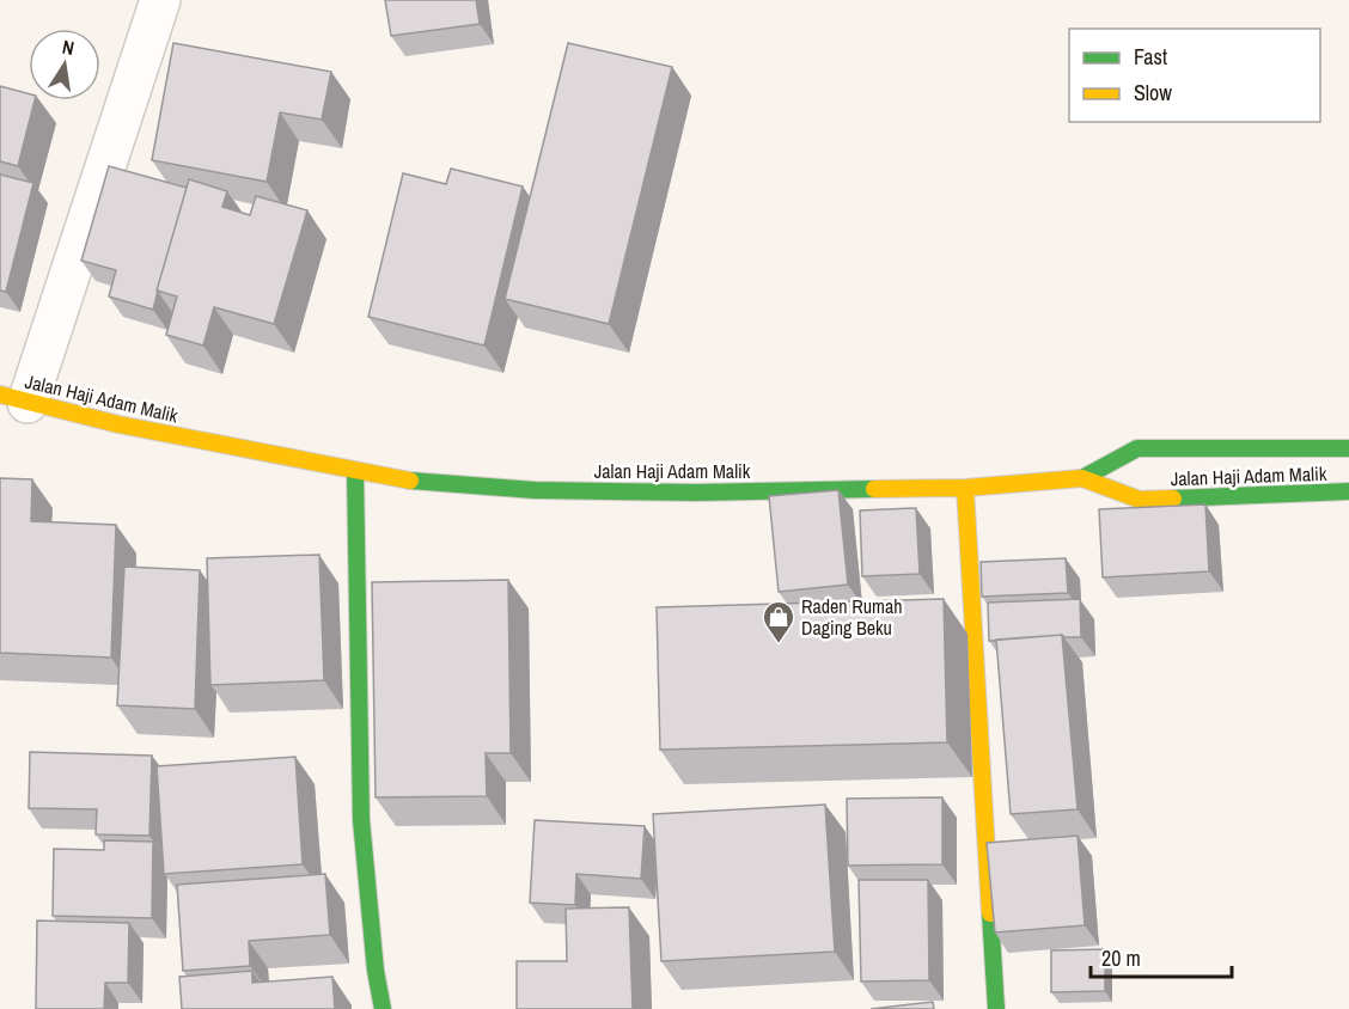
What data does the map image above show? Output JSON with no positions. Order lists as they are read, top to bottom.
{
  "streets": {
    "main road": ["Jalan Haji Adam Malik"]
  },
  "places": {
    "shop": ["Raden Rumah Daging Beku"]
  },
  "legend": ["Fast", "Slow"],
  "scale_bar": "20 m",
  "north": "top"
}
